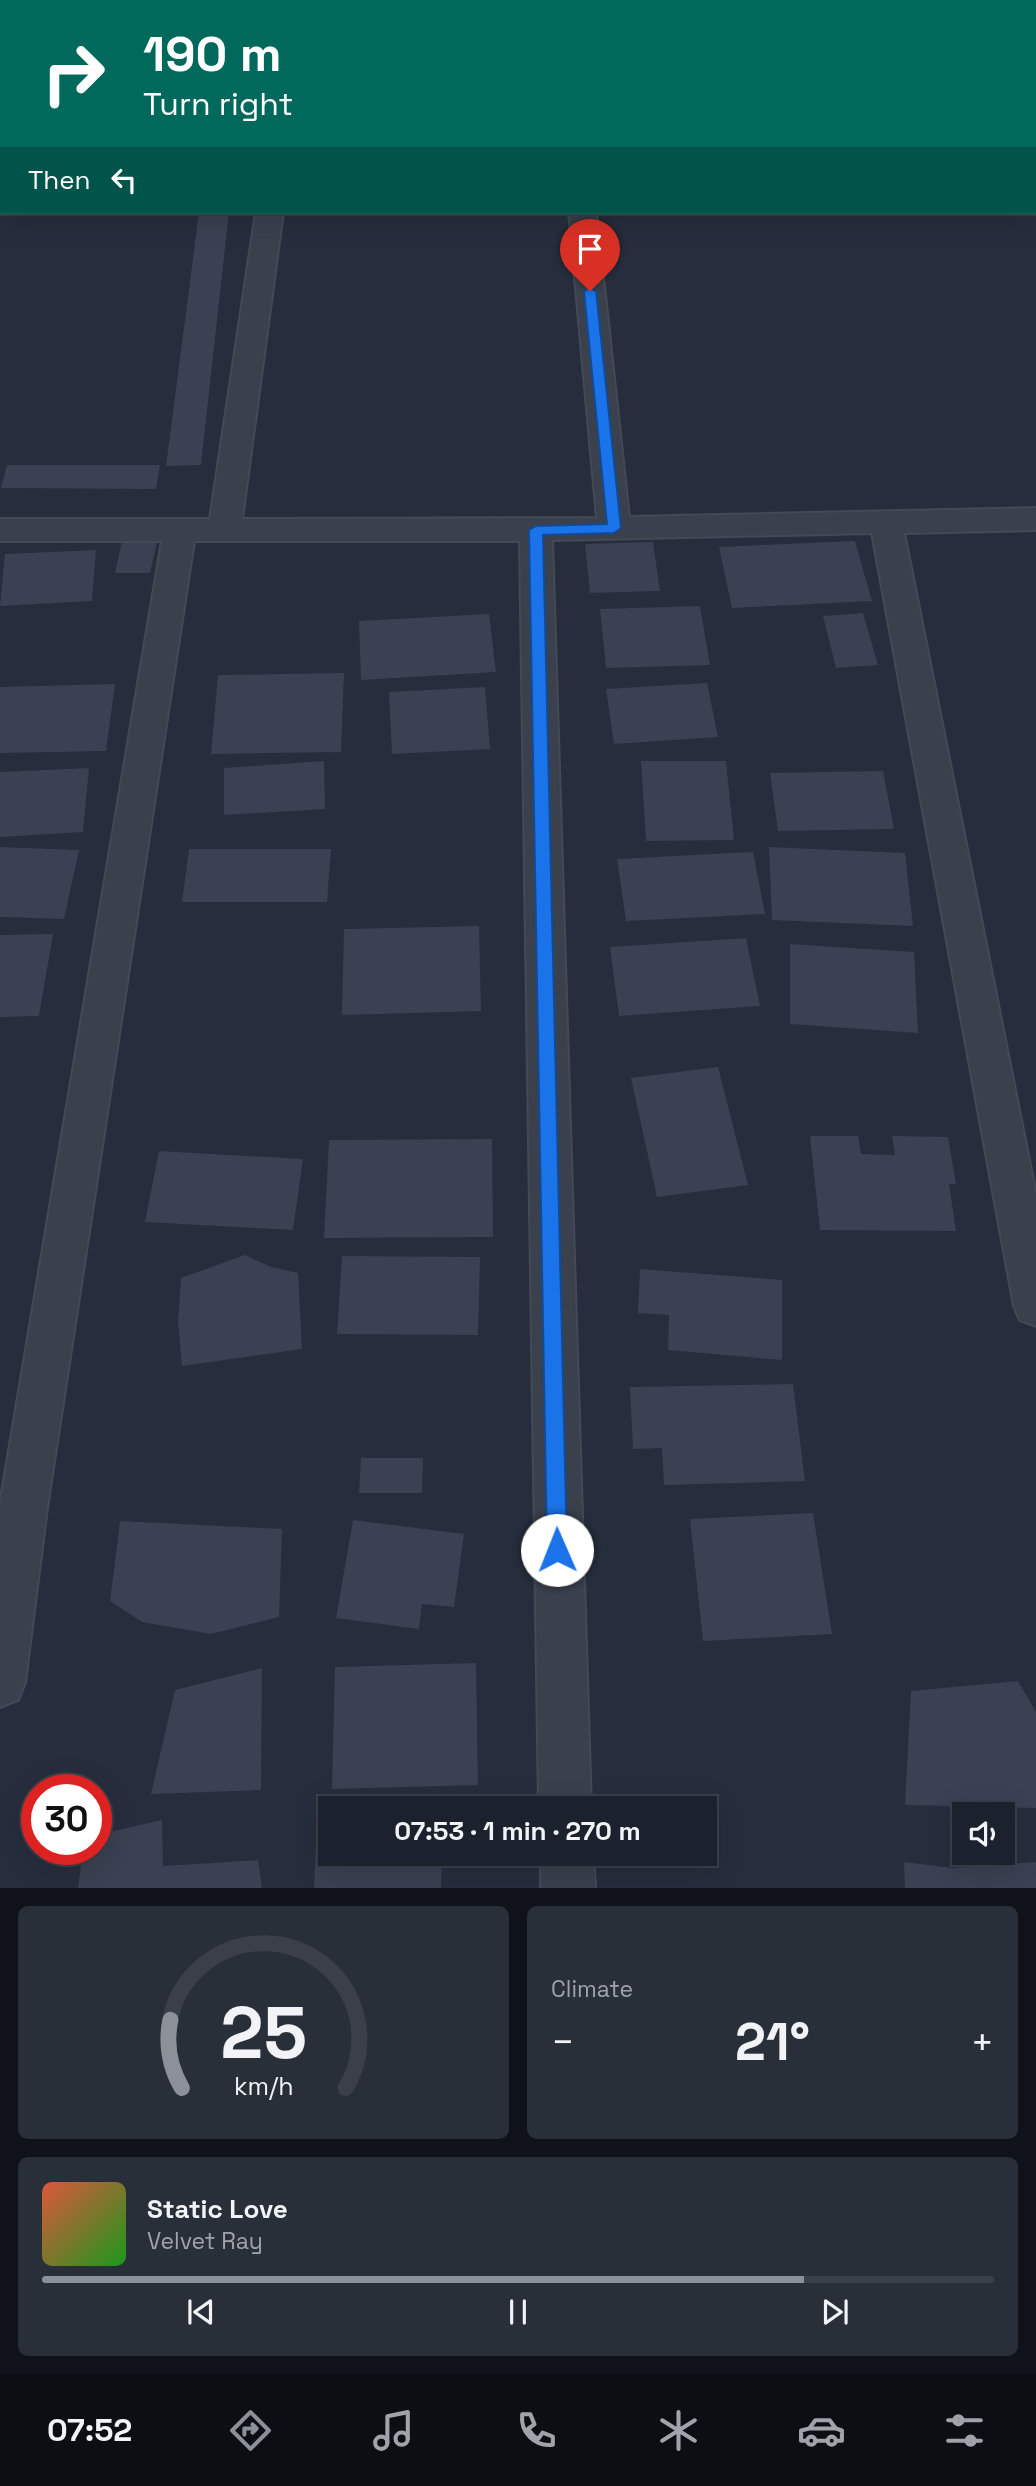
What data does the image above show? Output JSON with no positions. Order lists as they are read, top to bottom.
{
  "page": {
    "turn": ["190 m", "Turn right"],
    "then": "Then",
    "limit": "30",
    "trip": "07:53 · 1 min · 270 m",
    "tile": "Climate",
    "heat": ["−", "21°", "+"],
    "song": ["Static Love", "Velvet Ray"],
    "tabs": "07:52",
    "gauge": ["25", "km/h"]
  }
}
